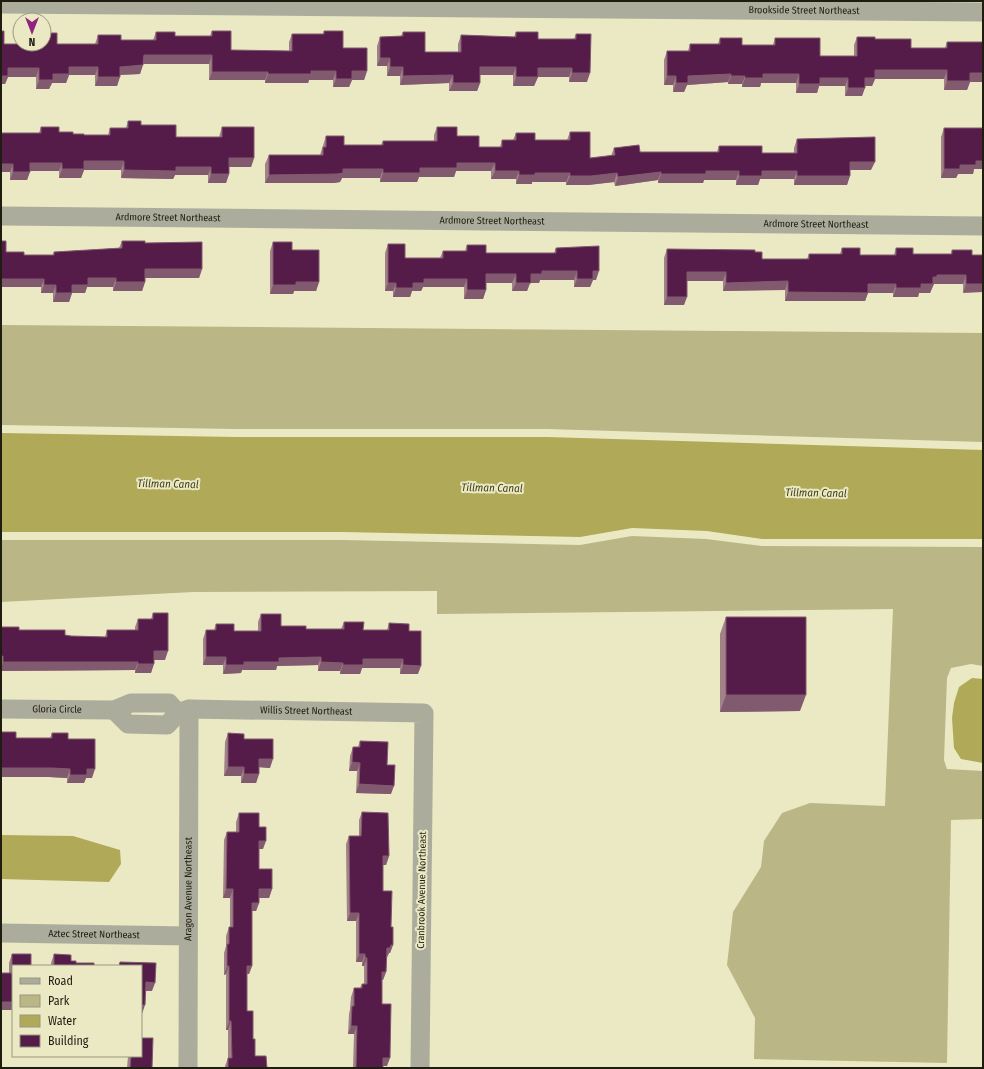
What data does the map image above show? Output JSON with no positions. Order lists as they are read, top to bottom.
{
  "streets": {
    "street": [
      "Brookside Street Northeast",
      "Ardmore Street Northeast",
      "Gloria Circle",
      "Willis Street Northeast",
      "Aragon Avenue Northeast",
      "Cranbrook Avenue Northeast",
      "Aztec Street Northeast"
    ]
  },
  "crossings": [
    ["Gloria Circle", "Willis Street Northeast"],
    ["Gloria Circle", "Aragon Avenue Northeast"],
    ["Willis Street Northeast", "Aragon Avenue Northeast"],
    ["Willis Street Northeast", "Cranbrook Avenue Northeast"],
    ["Aragon Avenue Northeast", "Aztec Street Northeast"]
  ],
  "water": ["Tillman Canal"],
  "legend": [
    "Road",
    "Park",
    "Water",
    "Building"
  ],
  "north": "bottom"
}
